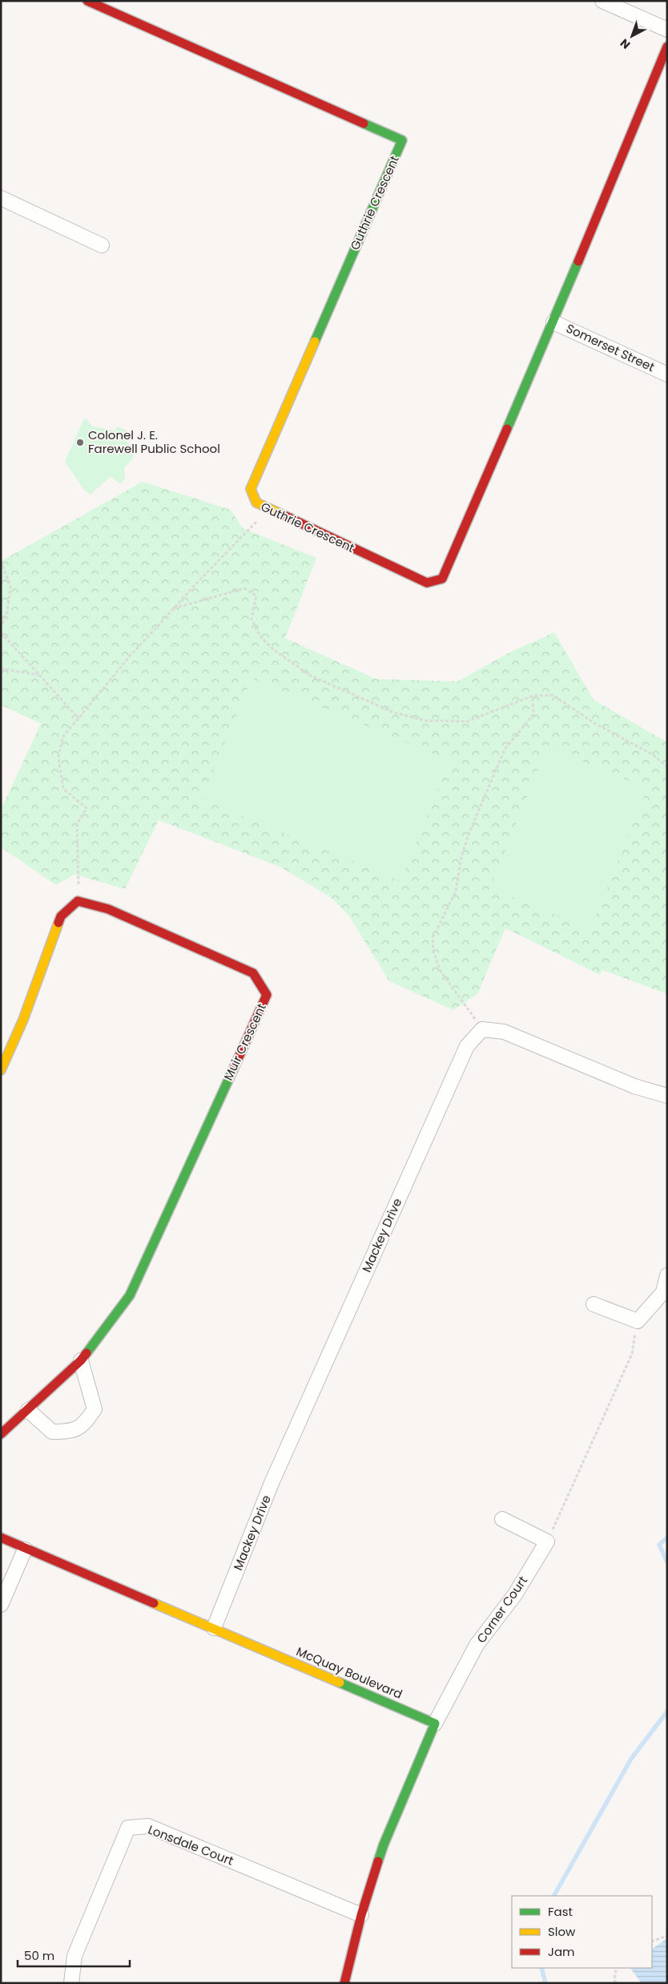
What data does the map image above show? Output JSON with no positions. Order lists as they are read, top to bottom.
{
  "streets": {
    "street": [
      "Guthrie Crescent",
      "Somerset Street",
      "Muir Crescent",
      "Mackey Drive",
      "Corner Court",
      "McQuay Boulevard",
      "Lonsdale Court"
    ]
  },
  "crossings": [
    ["Guthrie Crescent", "Somerset Street"],
    ["Mackey Drive", "McQuay Boulevard"],
    ["Corner Court", "McQuay Boulevard"]
  ],
  "places": ["Colonel J. E. Farewell Public School"],
  "legend": ["Fast", "Slow", "Jam"],
  "scale_bar": "50 m",
  "north": "bottom left"
}
